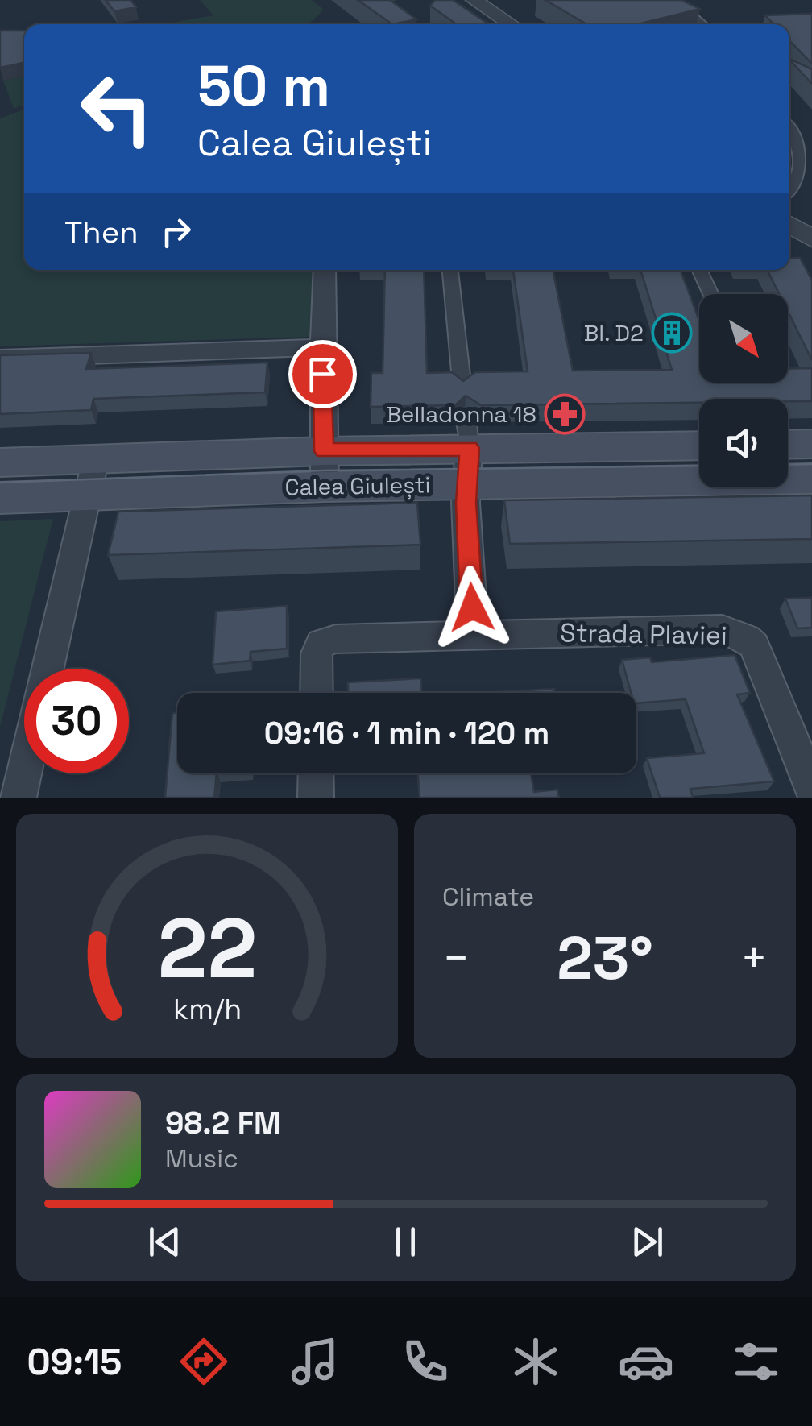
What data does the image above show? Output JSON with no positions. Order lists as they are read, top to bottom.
{
  "streets": {
    "main road": ["Calea Giulești"],
    "street": ["Strada Plaviei"]
  },
  "places": {
    "building": ["Bl. D2"],
    "pharmacy": ["Belladonna 18"]
  },
  "north": "bottom right",
  "page": {
    "turn": ["50 m", "Calea Giulești"],
    "then": "Then",
    "limit": "30",
    "trip": "09:16 · 1 min · 120 m",
    "tile": "Climate",
    "heat": ["−", "23°", "+"],
    "song": ["98.2 FM", "Music"],
    "tabs": "09:15",
    "gauge": ["22", "km/h"]
  }
}
